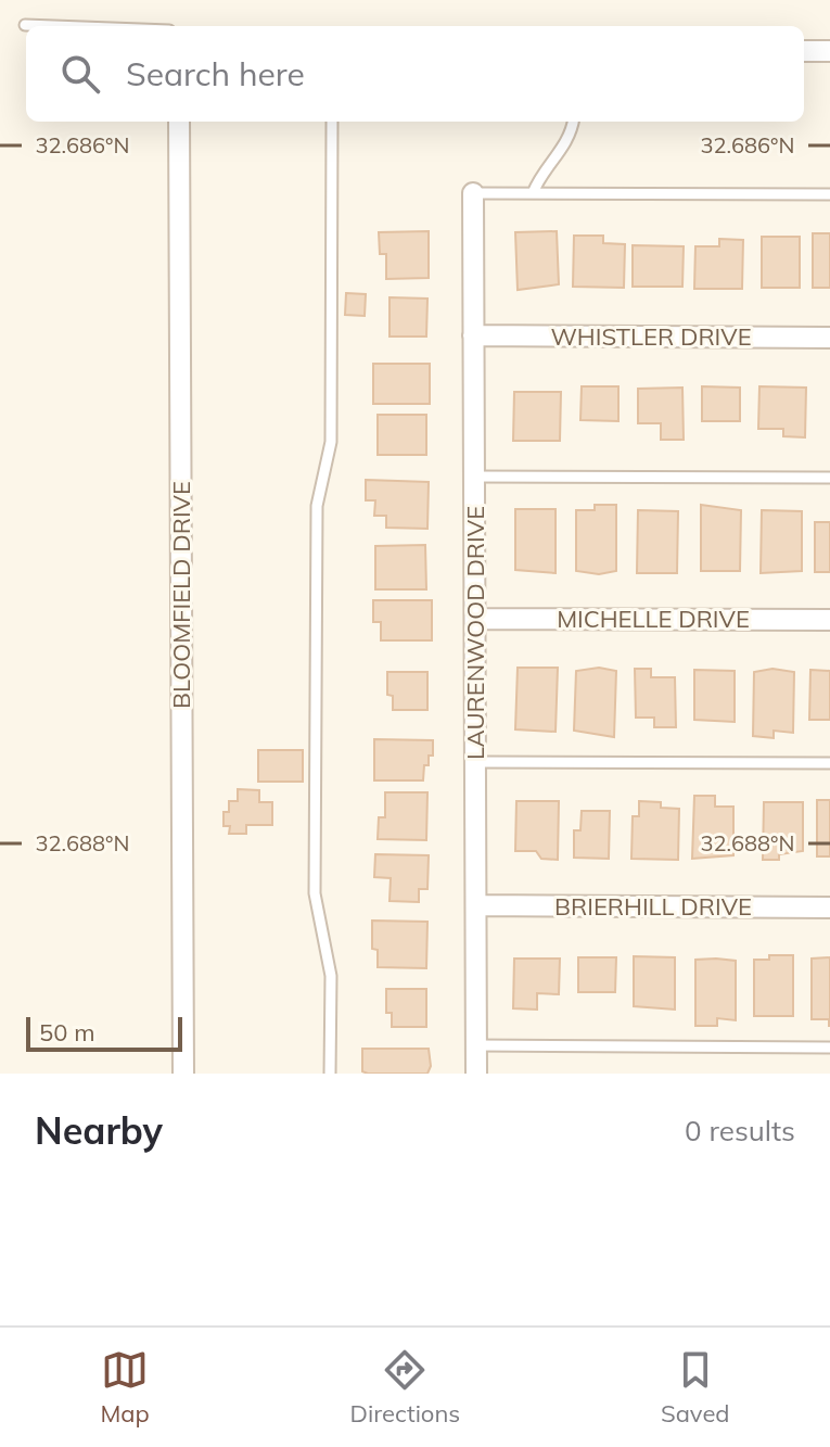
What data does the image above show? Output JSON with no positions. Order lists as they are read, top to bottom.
{
  "streets": {
    "street": [
      "WHISTLER DRIVE",
      "BLOOMFIELD DRIVE",
      "MICHELLE DRIVE",
      "LAURENWOOD DRIVE",
      "BRIERHILL DRIVE"
    ]
  },
  "crossings": [
    ["WHISTLER DRIVE", "LAURENWOOD DRIVE"],
    ["MICHELLE DRIVE", "LAURENWOOD DRIVE"],
    ["LAURENWOOD DRIVE", "BRIERHILL DRIVE"]
  ],
  "scale_bar": "50 m",
  "page": {
    "search": "Search here",
    "scale": "50 m",
    "heading": ["Nearby", "0 results"],
    "nav": ["Map", "Directions", "Saved"]
  },
  "coordinates": ["32.686°N", "32.688°N"]
}
